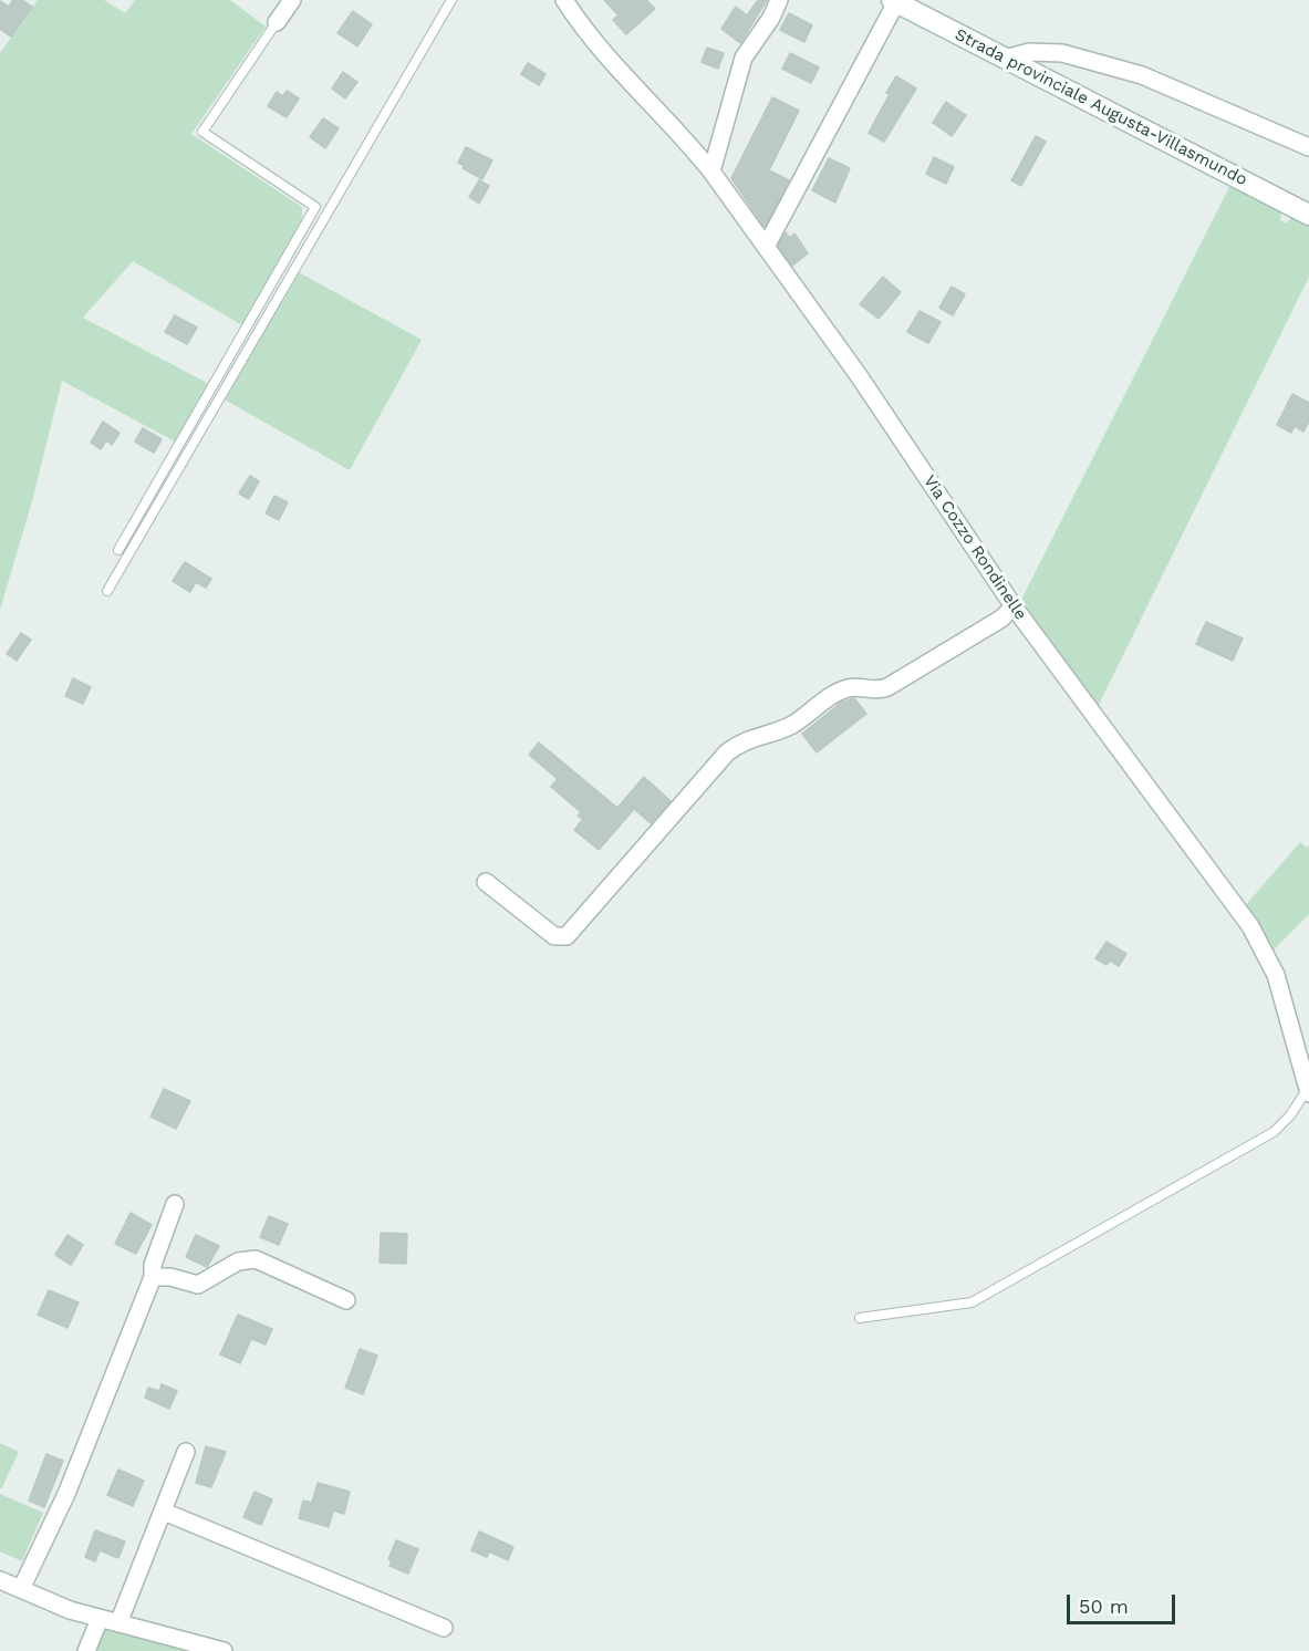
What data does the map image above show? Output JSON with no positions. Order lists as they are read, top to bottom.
{
  "streets": {
    "main road": ["Strada provinciale Augusta-Villasmundo"],
    "street": ["Via Cozzo Rondinelle"]
  },
  "scale_bar": "50 m"
}
